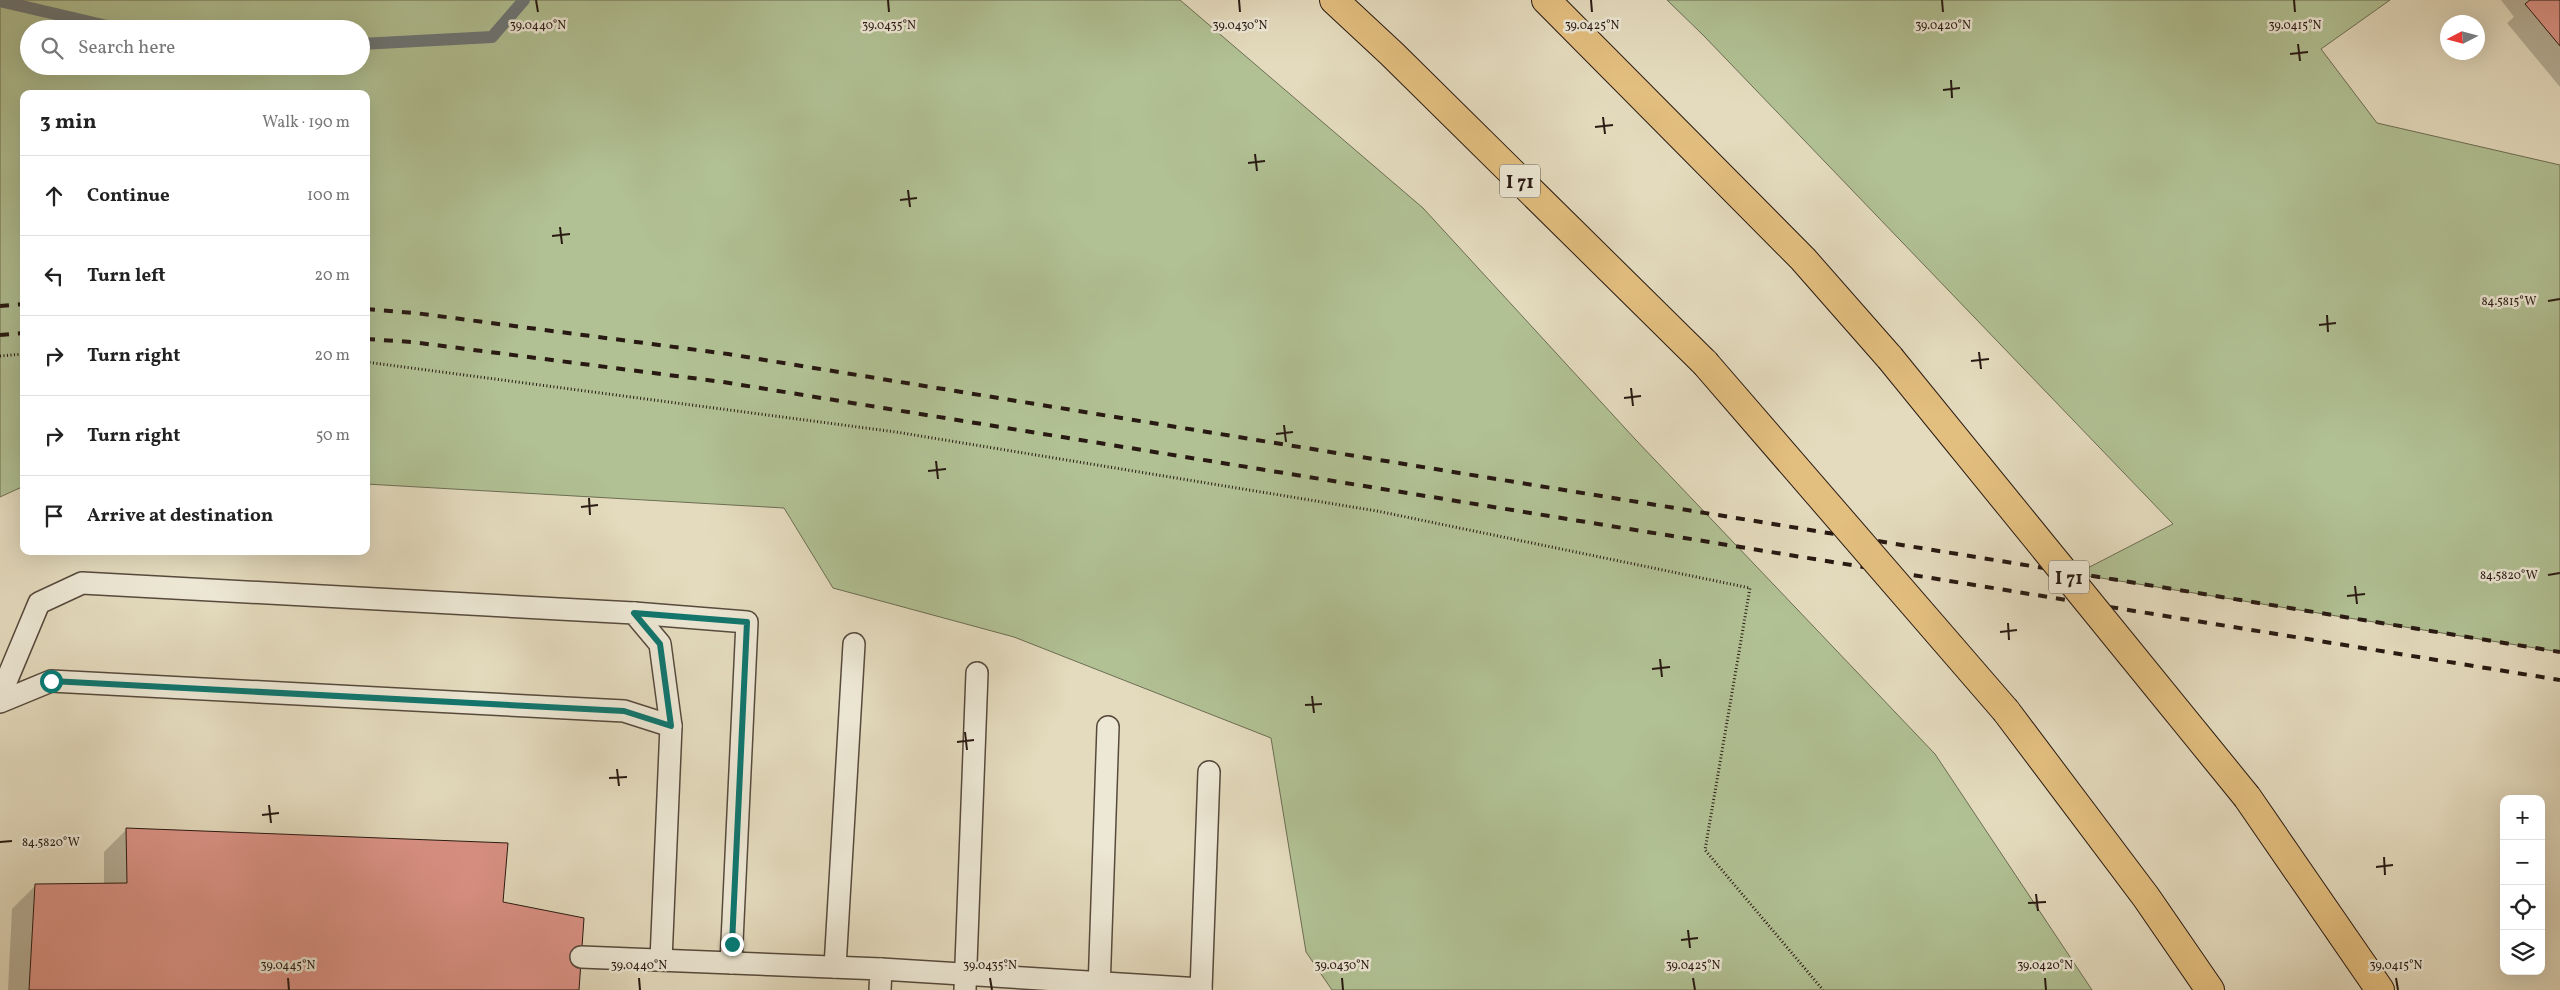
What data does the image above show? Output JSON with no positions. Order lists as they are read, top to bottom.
{
  "streets": {
    "highway": ["I 71"]
  },
  "north": "left",
  "page": {
    "search": "Search here",
    "heading": ["3 min", "Walk · 190 m"],
    "list": [
      ["Continue", "100 m"],
      ["Turn left", "20 m"],
      ["Turn right", "20 m"],
      ["Turn right", "50 m"],
      "Arrive at destination"
    ],
    "map_buttons": ["+", "−"]
  },
  "coordinates": [
    "39.0440°N",
    "39.0435°N",
    "39.0430°N",
    "39.0425°N",
    "39.0420°N",
    "39.0415°N",
    "84.5815°W",
    "84.5820°W",
    "39.0445°N"
  ]
}
